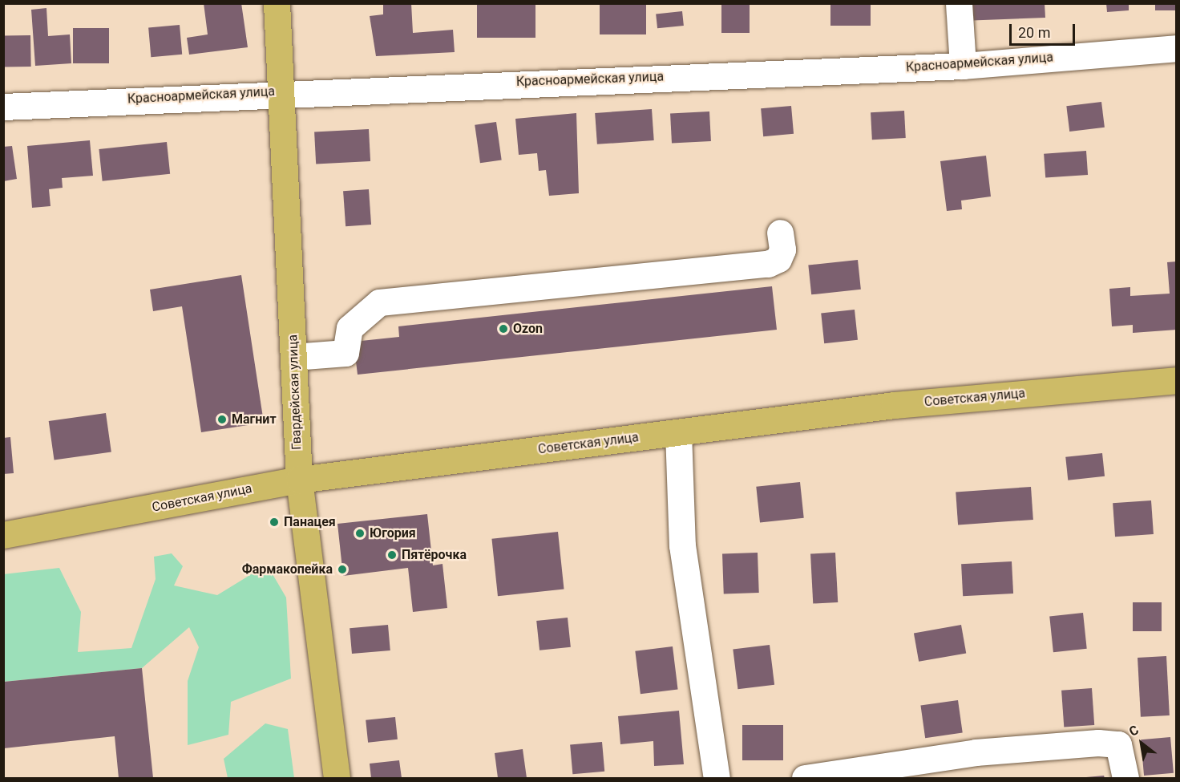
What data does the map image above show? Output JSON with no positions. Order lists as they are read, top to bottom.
{
  "streets": {
    "main road": ["Гвардейская улица", "Советская улица"],
    "street": ["Красноармейская улица"]
  },
  "crossings": [
    ["Красноармейская улица", "Гвардейская улица"],
    ["Гвардейская улица", "Советская улица"]
  ],
  "places": [
    "Ozon",
    "Магнит",
    "Панацея",
    "Югория",
    "Пятёрочка",
    "Фармакопейка"
  ],
  "scale_bar": "20 m",
  "north": "top left"
}
